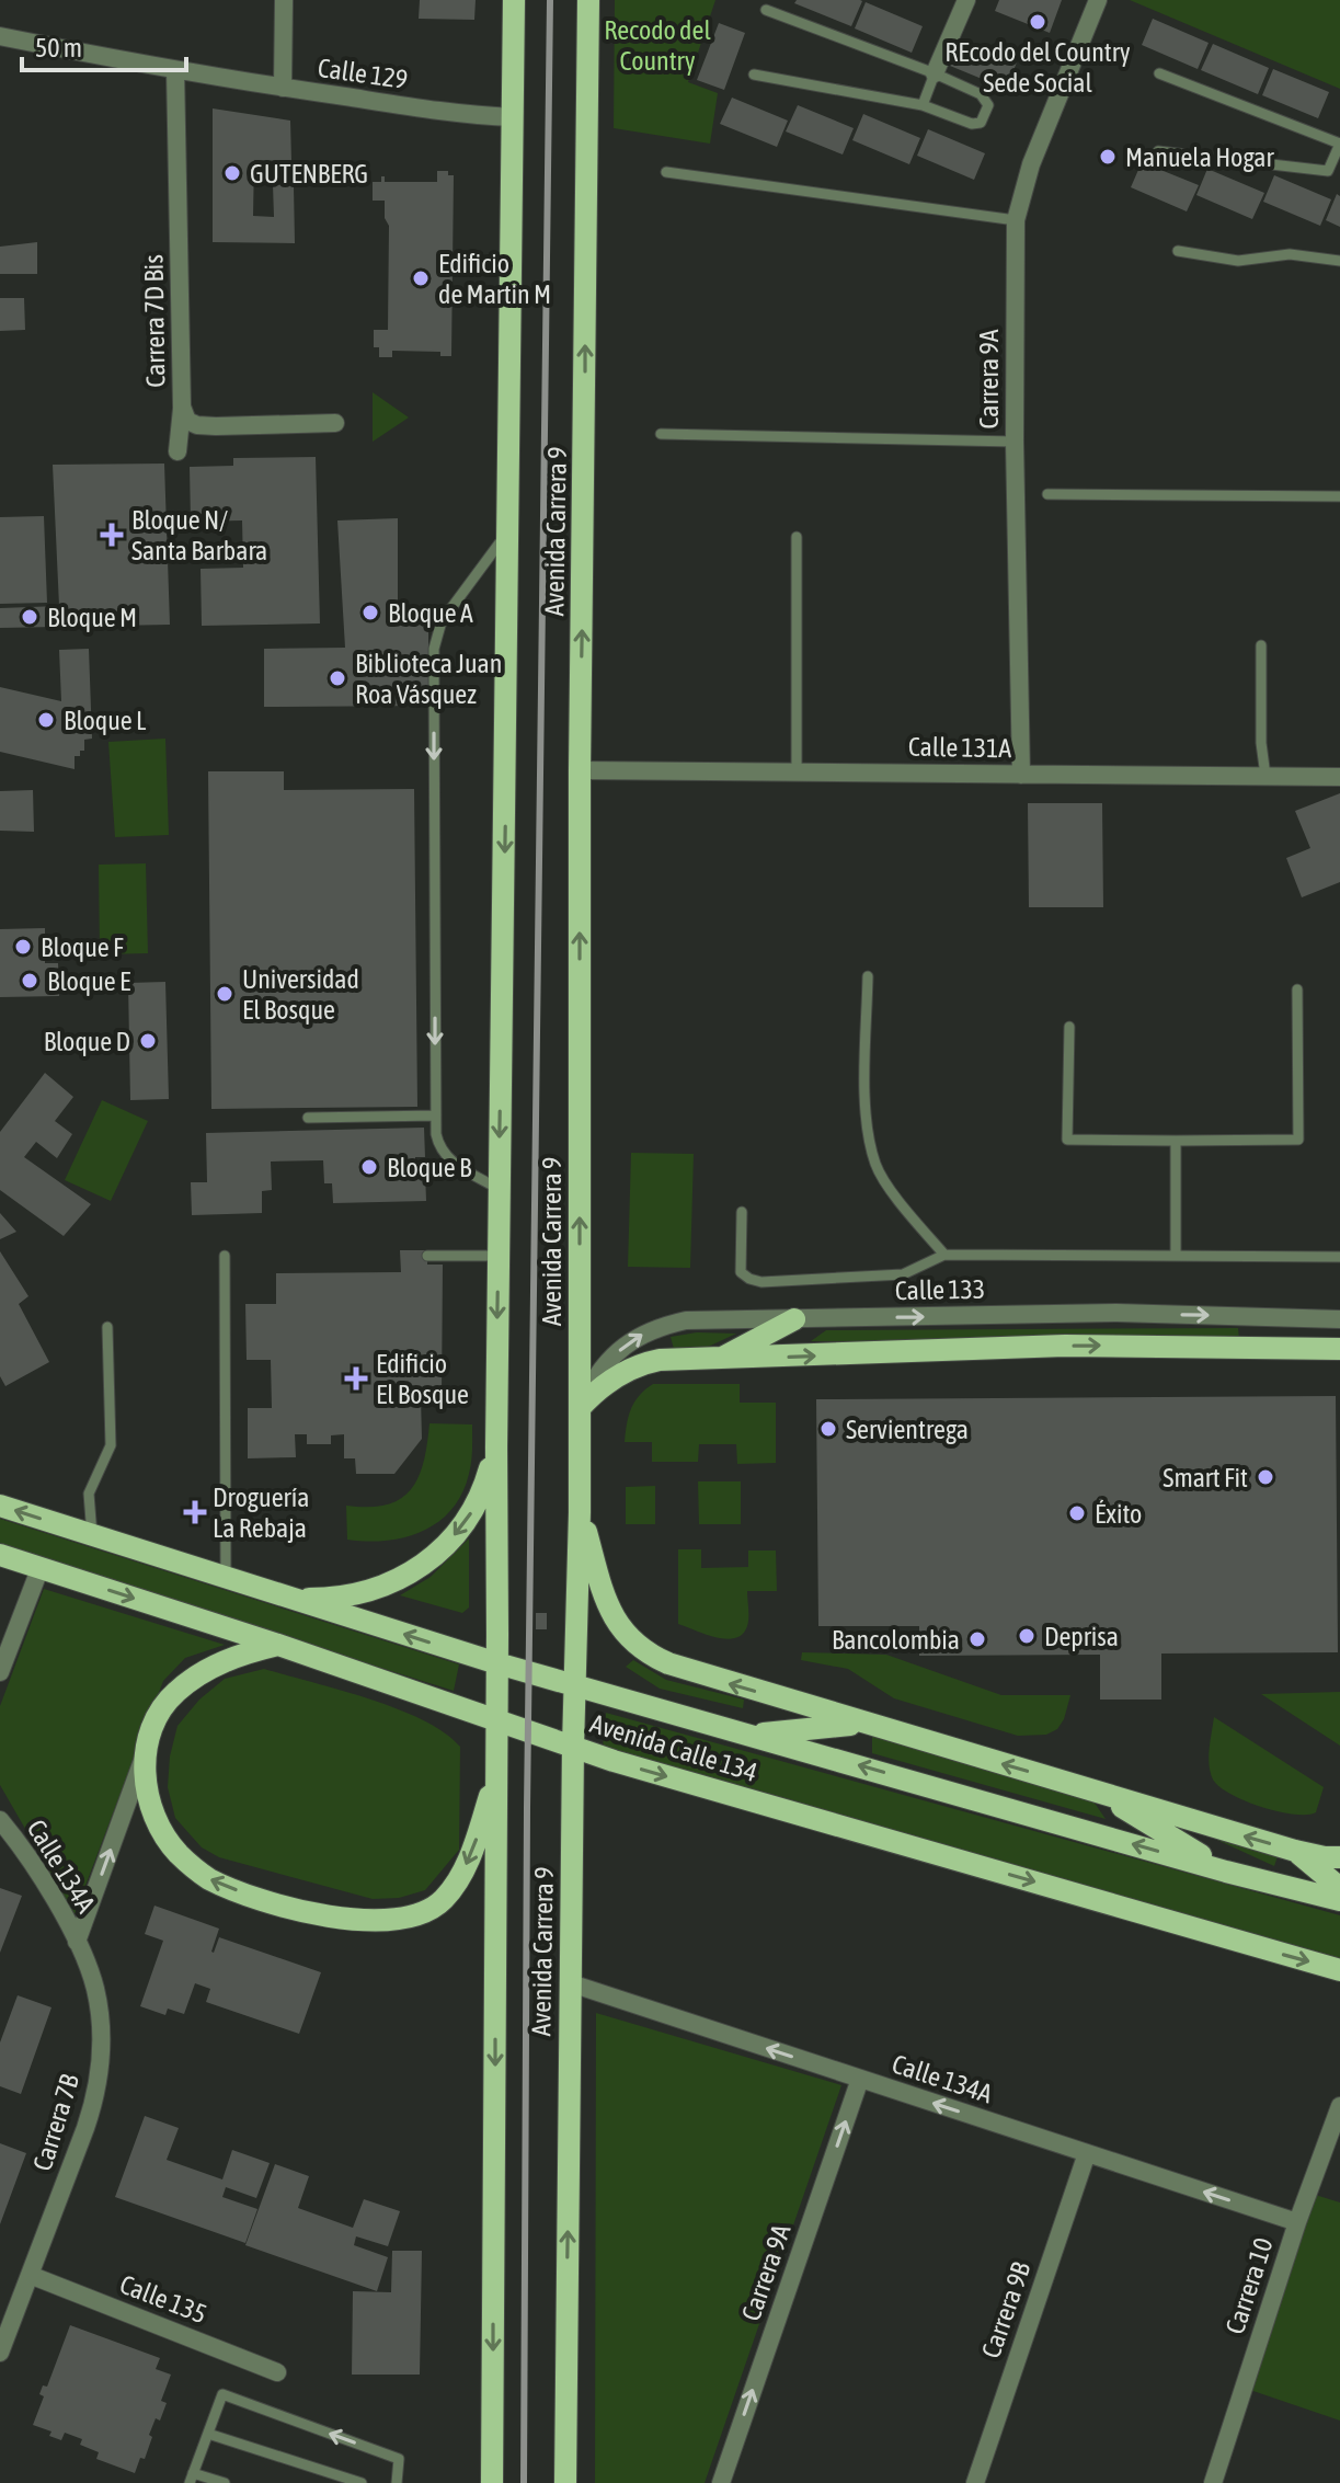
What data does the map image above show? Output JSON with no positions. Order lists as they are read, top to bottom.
{
  "streets": {
    "main road": ["Avenida Carrera 9", "Avenida Calle 134"],
    "street": [
      "Calle 129",
      "Carrera 7D Bis",
      "Carrera 9A",
      "Calle 131A",
      "Calle 133",
      "Calle 134A",
      "Carrera 7B",
      "Carrera 10",
      "Calle 135",
      "Carrera 9B"
    ]
  },
  "crossings": [
    ["Calle 129", "Carrera 7D Bis"],
    ["Calle 129", "Avenida Carrera 9"],
    ["Carrera 9A", "Calle 131A"],
    ["Carrera 9A", "Calle 134A"],
    ["Avenida Carrera 9", "Calle 131A"],
    ["Avenida Carrera 9", "Calle 133"],
    ["Avenida Carrera 9", "Avenida Calle 134"],
    ["Avenida Carrera 9", "Calle 134A"],
    ["Calle 134A", "Carrera 7B"],
    ["Calle 134A", "Carrera 10"],
    ["Calle 134A", "Carrera 9B"],
    ["Carrera 7B", "Calle 135"]
  ],
  "one_way": ["Carrera 9A", "Calle 133", "Calle 134A"],
  "parks": ["Recodo del Country"],
  "places": {
    "other": [
      "REcodo del Country Sede Social",
      "Manuela Hogar",
      "GUTENBERG",
      "Edificio de Martin M",
      "Bloque A",
      "Bloque M",
      "Biblioteca Juan Roa Vásquez",
      "Bloque L",
      "Bloque F",
      "Bloque E",
      "Universidad El Bosque",
      "Bloque D",
      "Bloque B",
      "Servientrega",
      "Smart Fit",
      "Éxito",
      "Deprisa",
      "Bancolombia"
    ],
    "health": ["Bloque N/ Santa Barbara", "Edificio El Bosque", "Droguería La Rebaja"]
  },
  "scale_bar": "50 m"
}
